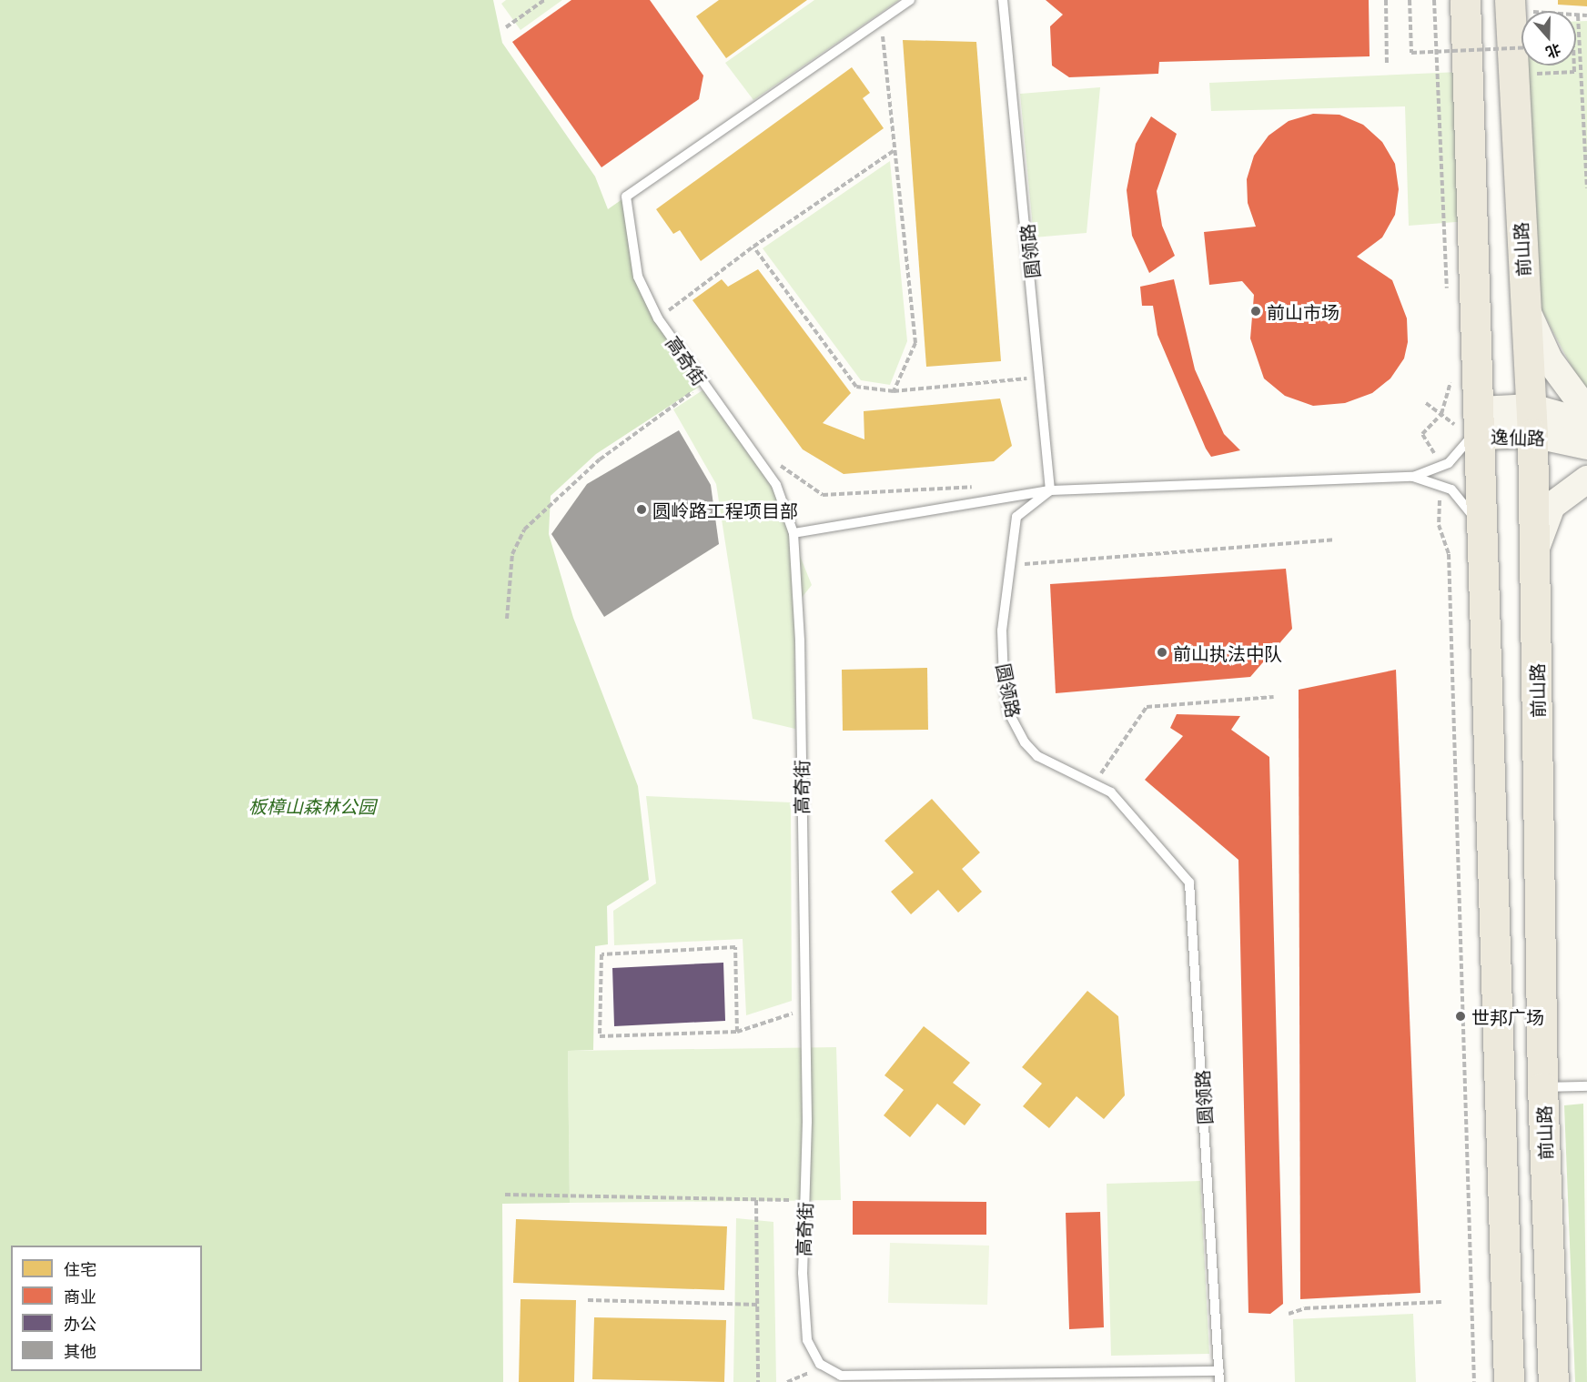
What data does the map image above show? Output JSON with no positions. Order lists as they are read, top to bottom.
{
  "streets": {
    "main road": ["前山路", "逸仙路"],
    "lane": ["圆领路", "高奇街"]
  },
  "crossings": [
    ["前山路", "逸仙路"]
  ],
  "parks": ["板樟山森林公园"],
  "places": [
    "前山市场",
    "圆岭路工程项目部",
    "前山执法中队",
    "世邦广场"
  ],
  "legend": [
    "住宅",
    "商业",
    "办公",
    "其他"
  ],
  "north": "bottom"
}
